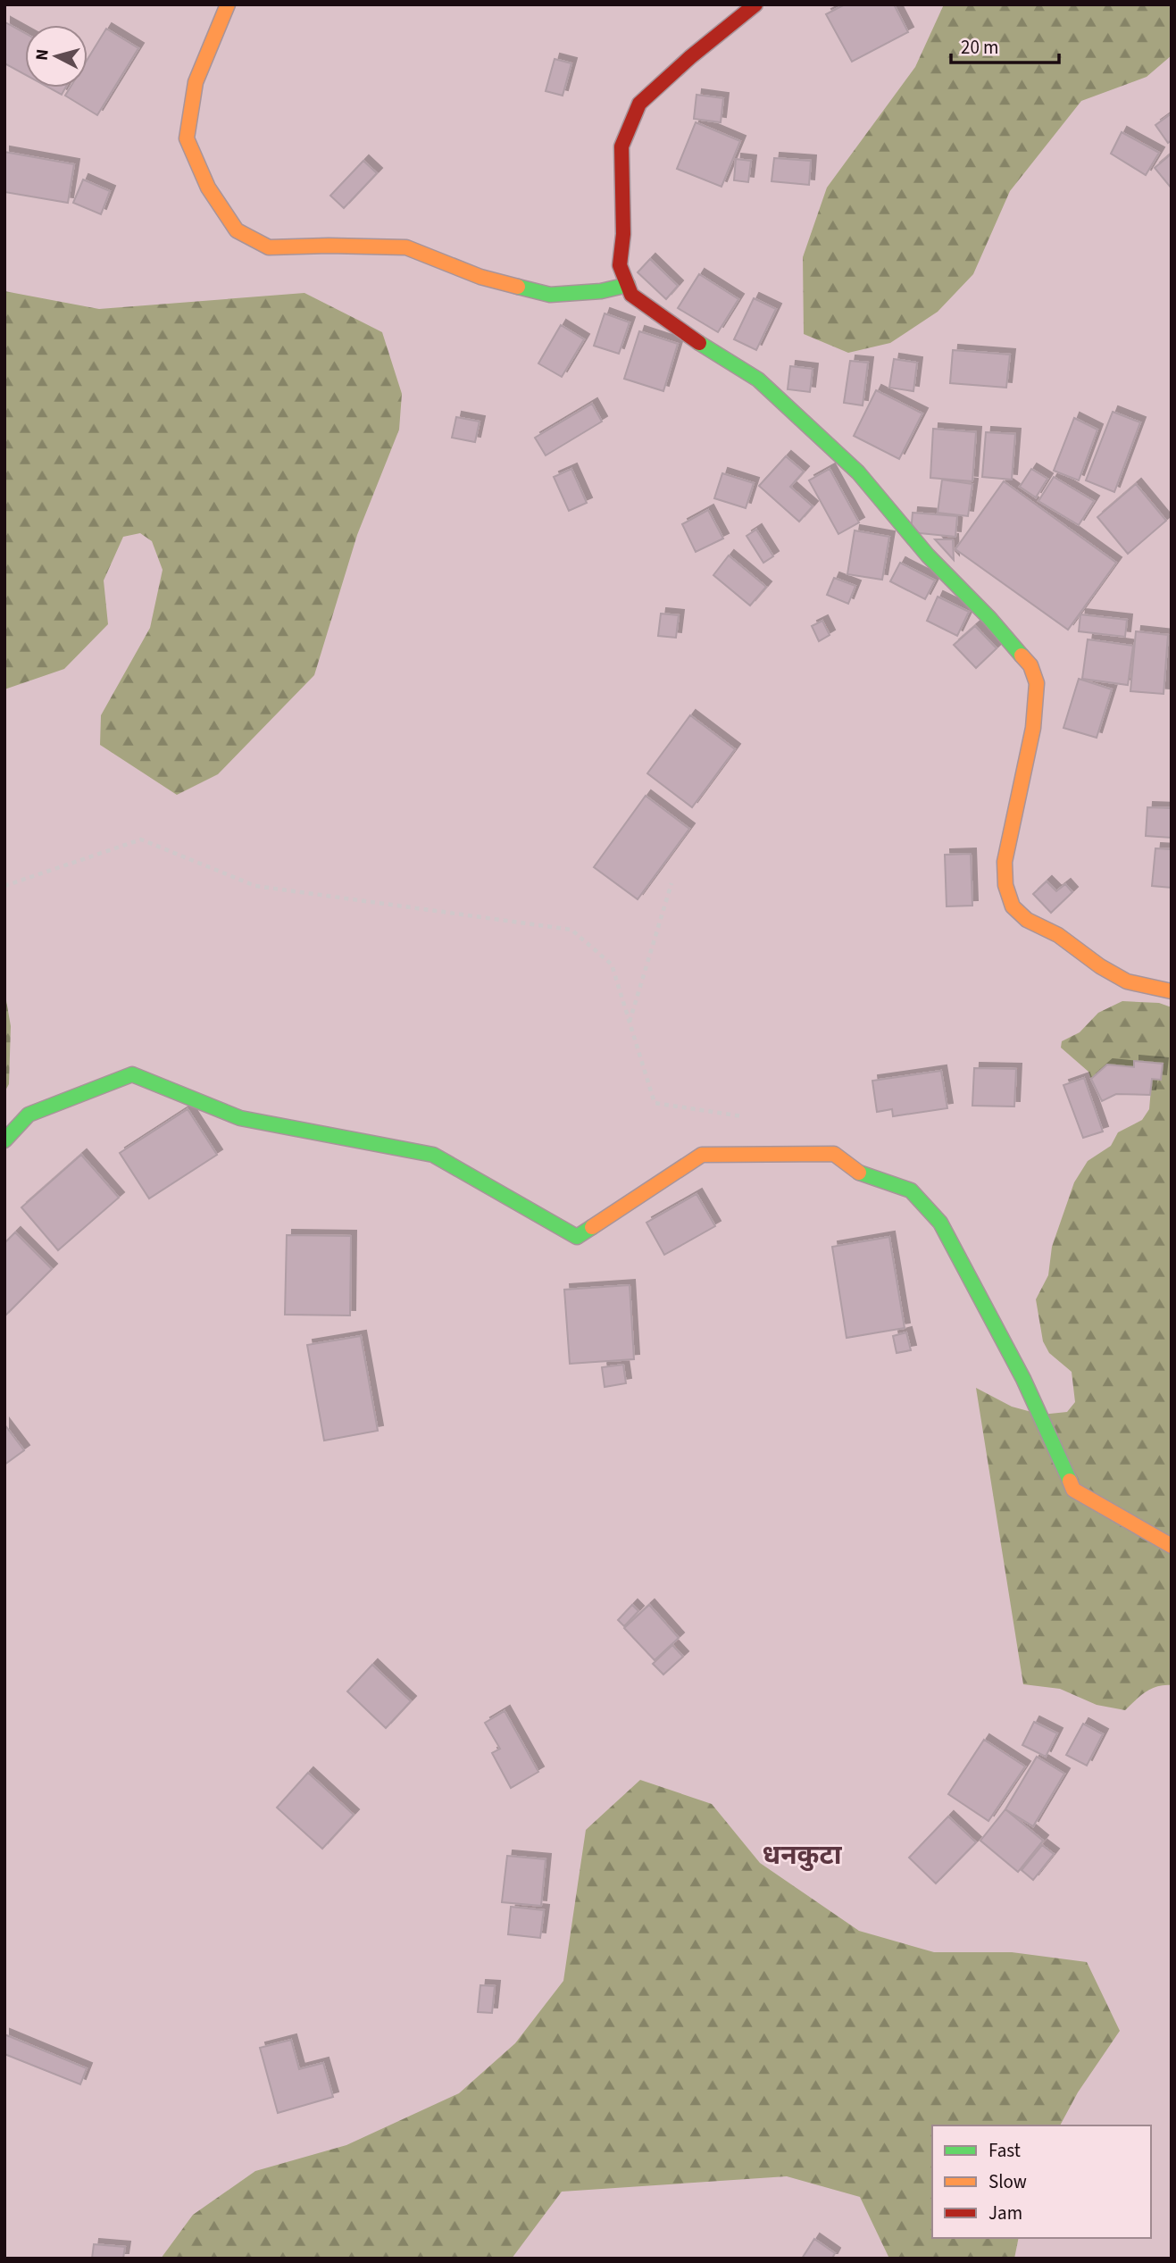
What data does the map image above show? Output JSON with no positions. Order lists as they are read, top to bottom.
{
  "districts": ["धनकुटा"],
  "legend": ["Fast", "Slow", "Jam"],
  "scale_bar": "20 m",
  "north": "left"
}
